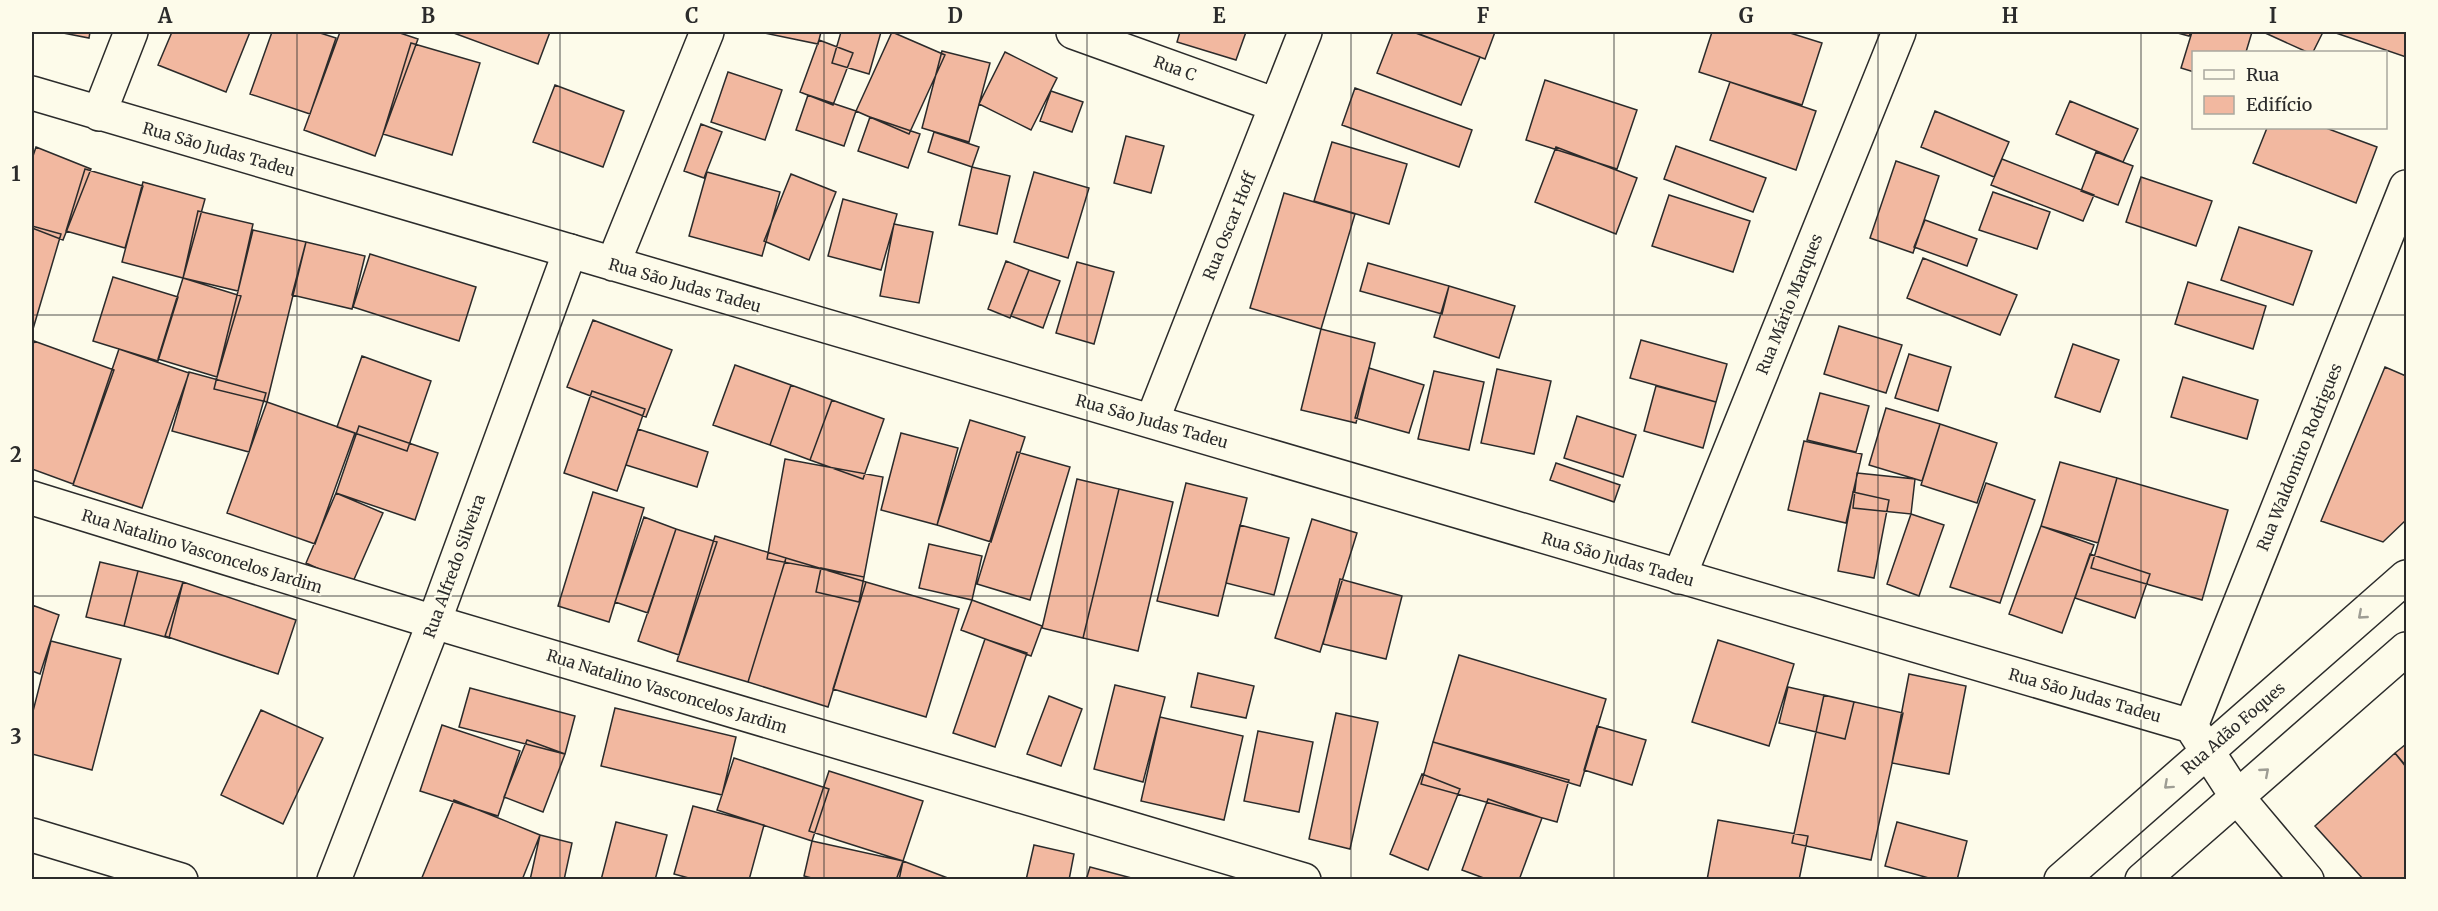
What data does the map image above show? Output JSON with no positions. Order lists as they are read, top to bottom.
{
  "streets": {
    "street": [
      "Rua C",
      "Rua São Judas Tadeu",
      "Rua Oscar Hoff",
      "Rua Mário Marques",
      "Rua Waldomiro Rodrigues",
      "Rua Natalino Vasconcelos Jardim",
      "Rua Alfredo Silveira",
      "Rua Adão Foques"
    ]
  },
  "crossings": [
    ["Rua C", "Rua Oscar Hoff"],
    ["Rua São Judas Tadeu", "Rua Oscar Hoff"],
    ["Rua São Judas Tadeu", "Rua Mário Marques"],
    ["Rua São Judas Tadeu", "Rua Waldomiro Rodrigues"],
    ["Rua São Judas Tadeu", "Rua Alfredo Silveira"],
    ["Rua São Judas Tadeu", "Rua Adão Foques"],
    ["Rua Waldomiro Rodrigues", "Rua Adão Foques"],
    ["Rua Natalino Vasconcelos Jardim", "Rua Alfredo Silveira"]
  ],
  "legend": ["Rua", "Edifício"],
  "grid": {
    "columns": [
      "A",
      "B",
      "C",
      "D",
      "E",
      "F",
      "G",
      "H",
      "I"
    ],
    "rows": ["1", "2", "3"]
  }
}
